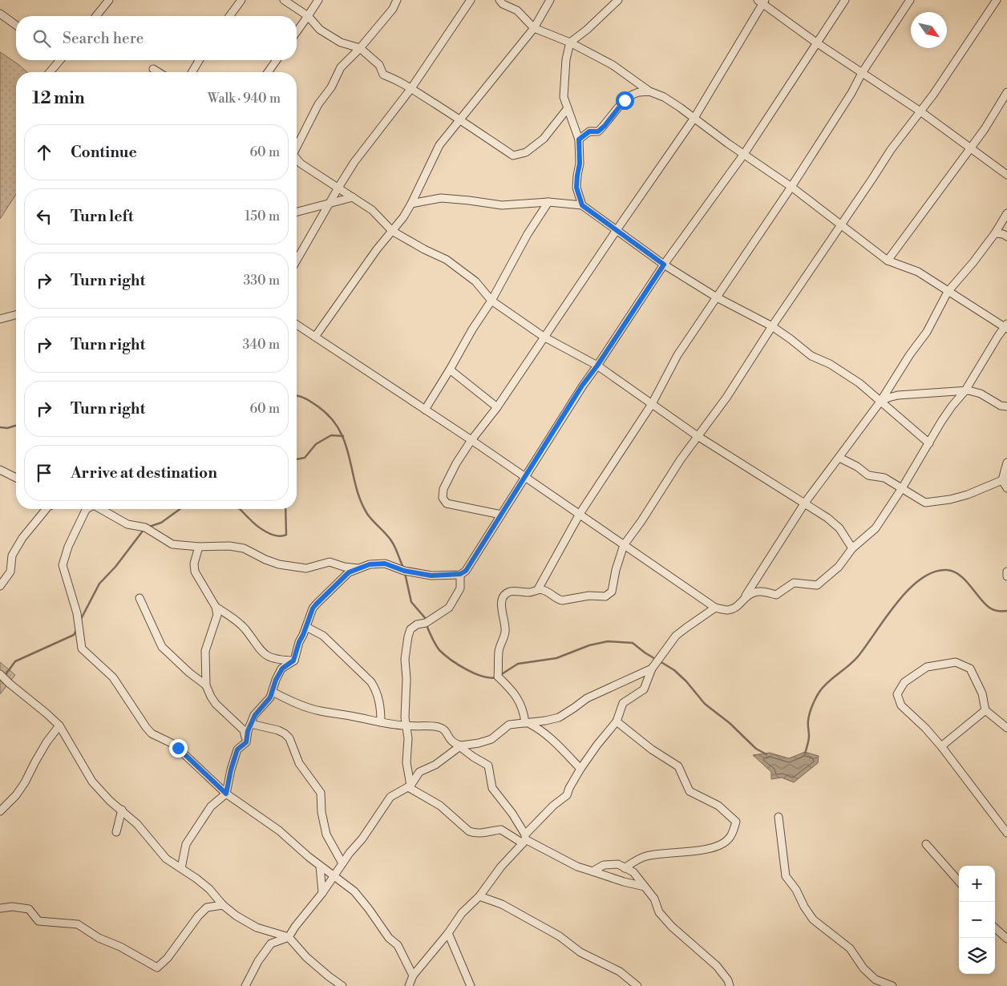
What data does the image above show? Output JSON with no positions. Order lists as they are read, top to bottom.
{
  "north": "bottom right",
  "page": {
    "search": "Search here",
    "heading": ["12 min", "Walk · 940 m"],
    "list": [
      ["Continue", "60 m"],
      ["Turn left", "150 m"],
      ["Turn right", "330 m"],
      ["Turn right", "340 m"],
      ["Turn right", "60 m"],
      "Arrive at destination"
    ],
    "map_buttons": ["+", "−"]
  }
}
